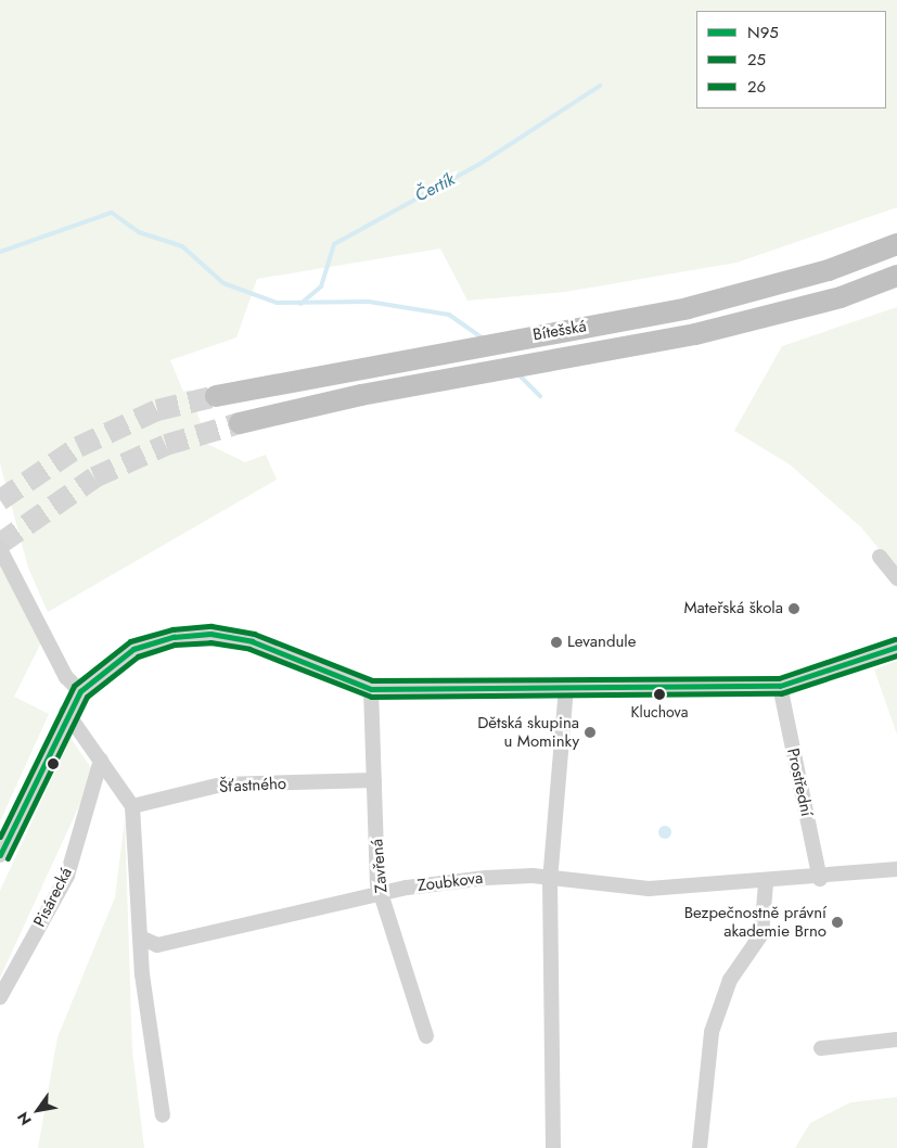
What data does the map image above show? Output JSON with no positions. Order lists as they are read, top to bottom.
{
  "streets": {
    "highway": ["Bítešská"],
    "street": [
      "Prostřední",
      "Šťastného",
      "Zavřená",
      "Zoubkova",
      "Pisárecká"
    ]
  },
  "crossings": [
    ["Prostřední", "Zoubkova"],
    ["Šťastného", "Zavřená"],
    ["Zavřená", "Zoubkova"]
  ],
  "water": ["Čertík"],
  "places": [
    "Mateřská škola",
    "Levandule",
    "Kluchova",
    "Dětská skupina u Mominky",
    "Bezpečnostně právní akademie Brno"
  ],
  "lines": ["transit line 26", "transit line N95", "transit line 25"],
  "legend": ["N95", "25", "26"],
  "north": "bottom left"
}
